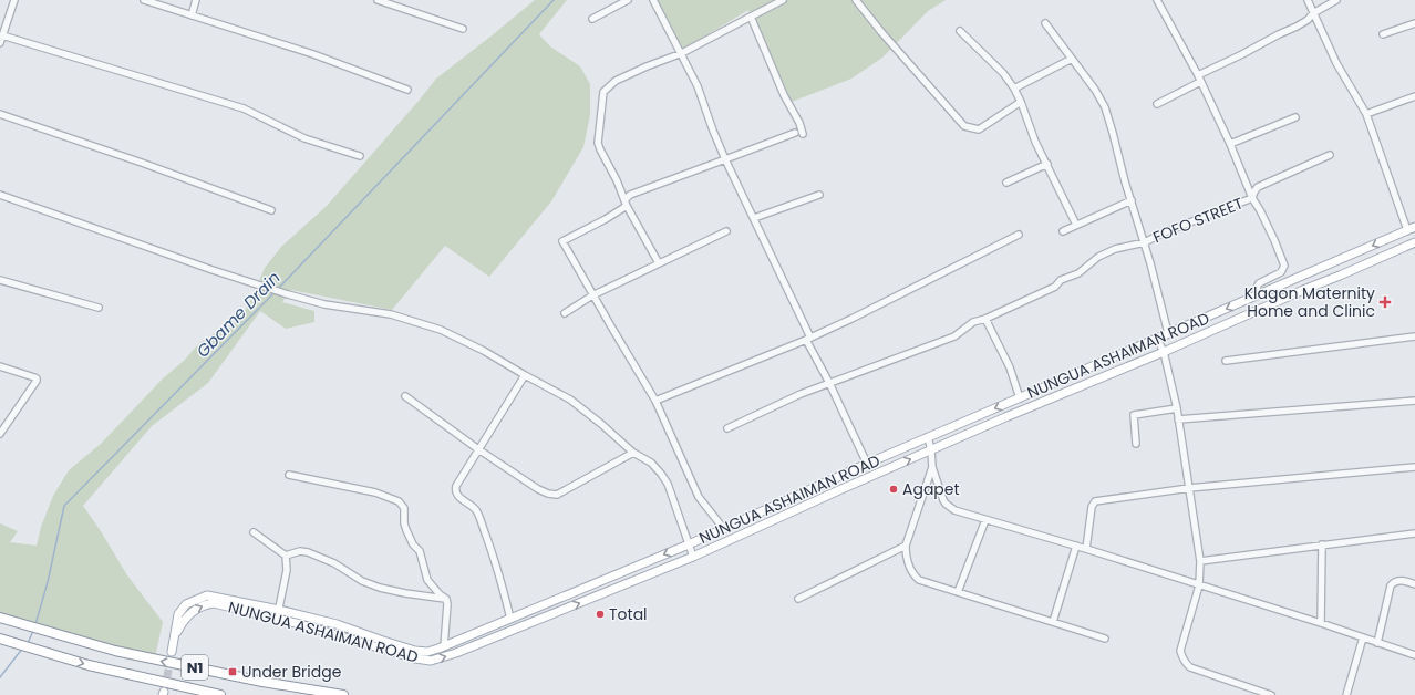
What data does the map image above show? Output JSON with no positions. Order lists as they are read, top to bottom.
{
  "streets": {
    "highway": ["N1"],
    "main road": ["NUNGUA ASHAIMAN ROAD"],
    "street": ["FOFO STREET"]
  },
  "water": ["Gbame Drain"],
  "places": {
    "health": ["Klagon Maternity Home and Clinic"],
    "other": ["Agapet", "Total"],
    "transit": ["Under Bridge"]
  }
}
